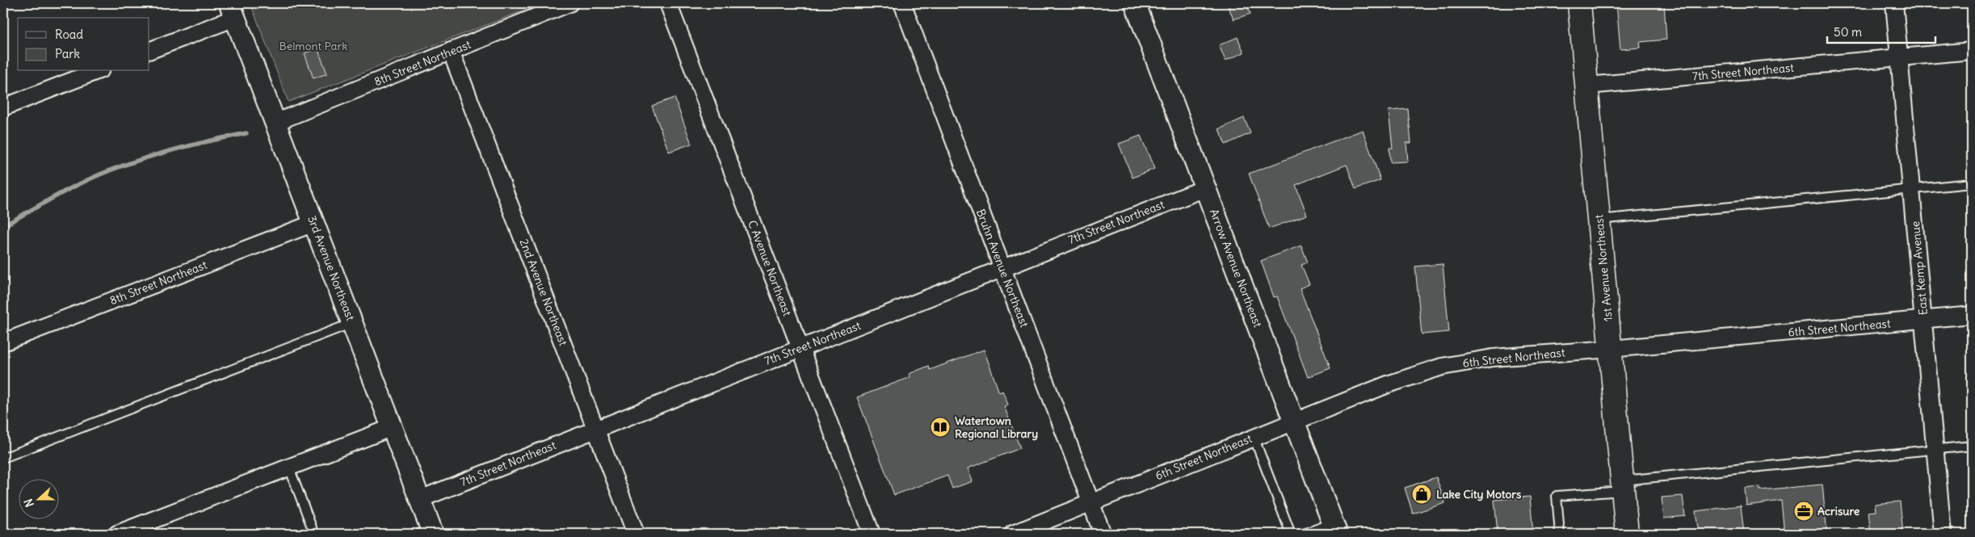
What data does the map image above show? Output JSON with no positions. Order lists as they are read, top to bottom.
{
  "streets": {
    "main road": ["1st Avenue Northeast"],
    "street": [
      "8th Street Northeast",
      "7th Street Northeast",
      "3rd Avenue Northeast",
      "C Avenue Northeast",
      "Bruhn Avenue Northeast",
      "Arrow Avenue Northeast",
      "East Kemp Avenue",
      "2nd Avenue Northeast",
      "6th Street Northeast"
    ]
  },
  "crossings": [
    ["8th Street Northeast", "3rd Avenue Northeast"],
    ["8th Street Northeast", "2nd Avenue Northeast"],
    ["7th Street Northeast", "3rd Avenue Northeast"],
    ["7th Street Northeast", "C Avenue Northeast"],
    ["7th Street Northeast", "Bruhn Avenue Northeast"],
    ["7th Street Northeast", "Arrow Avenue Northeast"],
    ["7th Street Northeast", "1st Avenue Northeast"],
    ["7th Street Northeast", "East Kemp Avenue"],
    ["7th Street Northeast", "2nd Avenue Northeast"],
    ["Bruhn Avenue Northeast", "6th Street Northeast"],
    ["Arrow Avenue Northeast", "6th Street Northeast"],
    ["1st Avenue Northeast", "6th Street Northeast"],
    ["East Kemp Avenue", "6th Street Northeast"]
  ],
  "parks": ["Belmont Park"],
  "places": {
    "library": ["Watertown Regional Library"],
    "shop": ["Lake City Motors"],
    "office": ["Acrisure"]
  },
  "legend": ["Road", "Park"],
  "scale_bar": "50 m",
  "north": "left"
}
